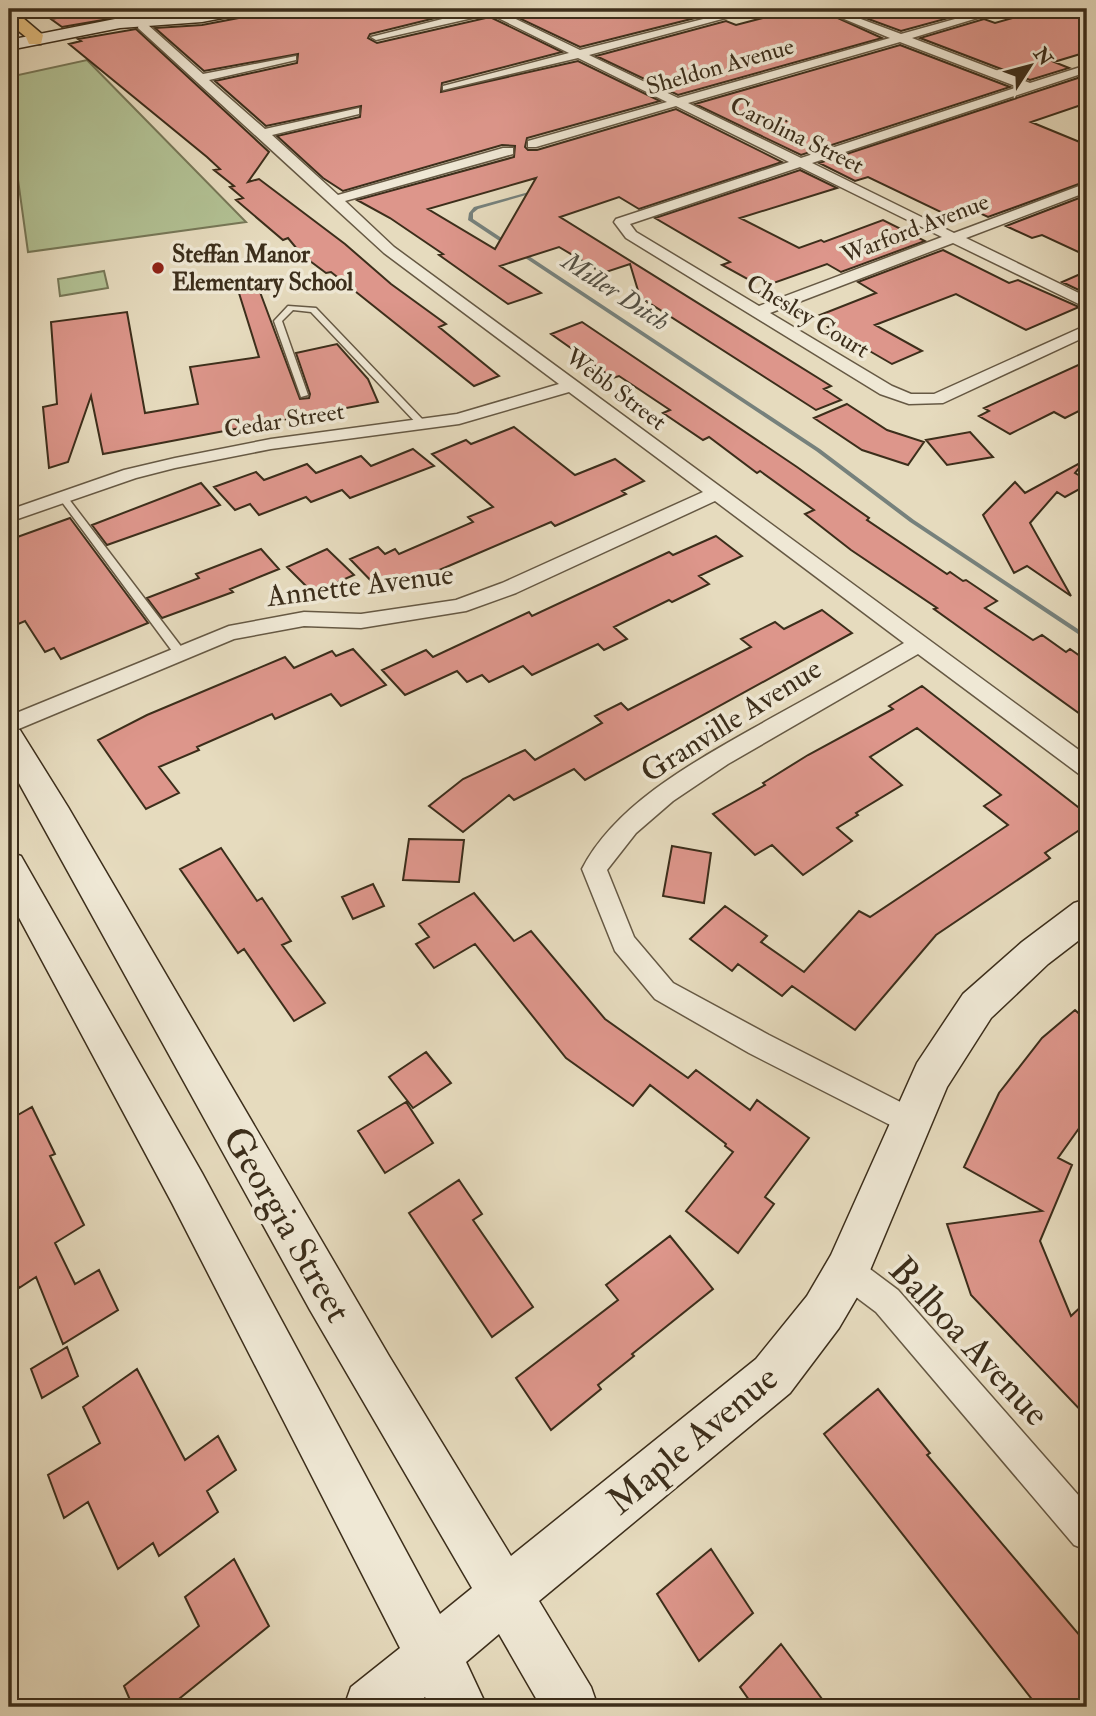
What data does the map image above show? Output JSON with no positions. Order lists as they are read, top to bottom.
{
  "streets": {
    "main road": ["Georgia Street", "Maple Avenue"],
    "street": [
      "Sheldon Avenue",
      "Carolina Street",
      "Warford Avenue",
      "Chesley Court",
      "Webb Street",
      "Cedar Street",
      "Annette Avenue",
      "Granville Avenue",
      "Balboa Avenue"
    ]
  },
  "crossings": [
    ["Sheldon Avenue", "Carolina Street"],
    ["Carolina Street", "Warford Avenue"],
    ["Carolina Street", "Chesley Court"],
    ["Warford Avenue", "Chesley Court"],
    ["Webb Street", "Cedar Street"],
    ["Webb Street", "Annette Avenue"],
    ["Webb Street", "Granville Avenue"],
    ["Granville Avenue", "Maple Avenue"],
    ["Georgia Street", "Maple Avenue"],
    ["Balboa Avenue", "Maple Avenue"]
  ],
  "water": ["Miller Ditch"],
  "places": ["Steffan Manor Elementary School"],
  "north": "top right"
}
